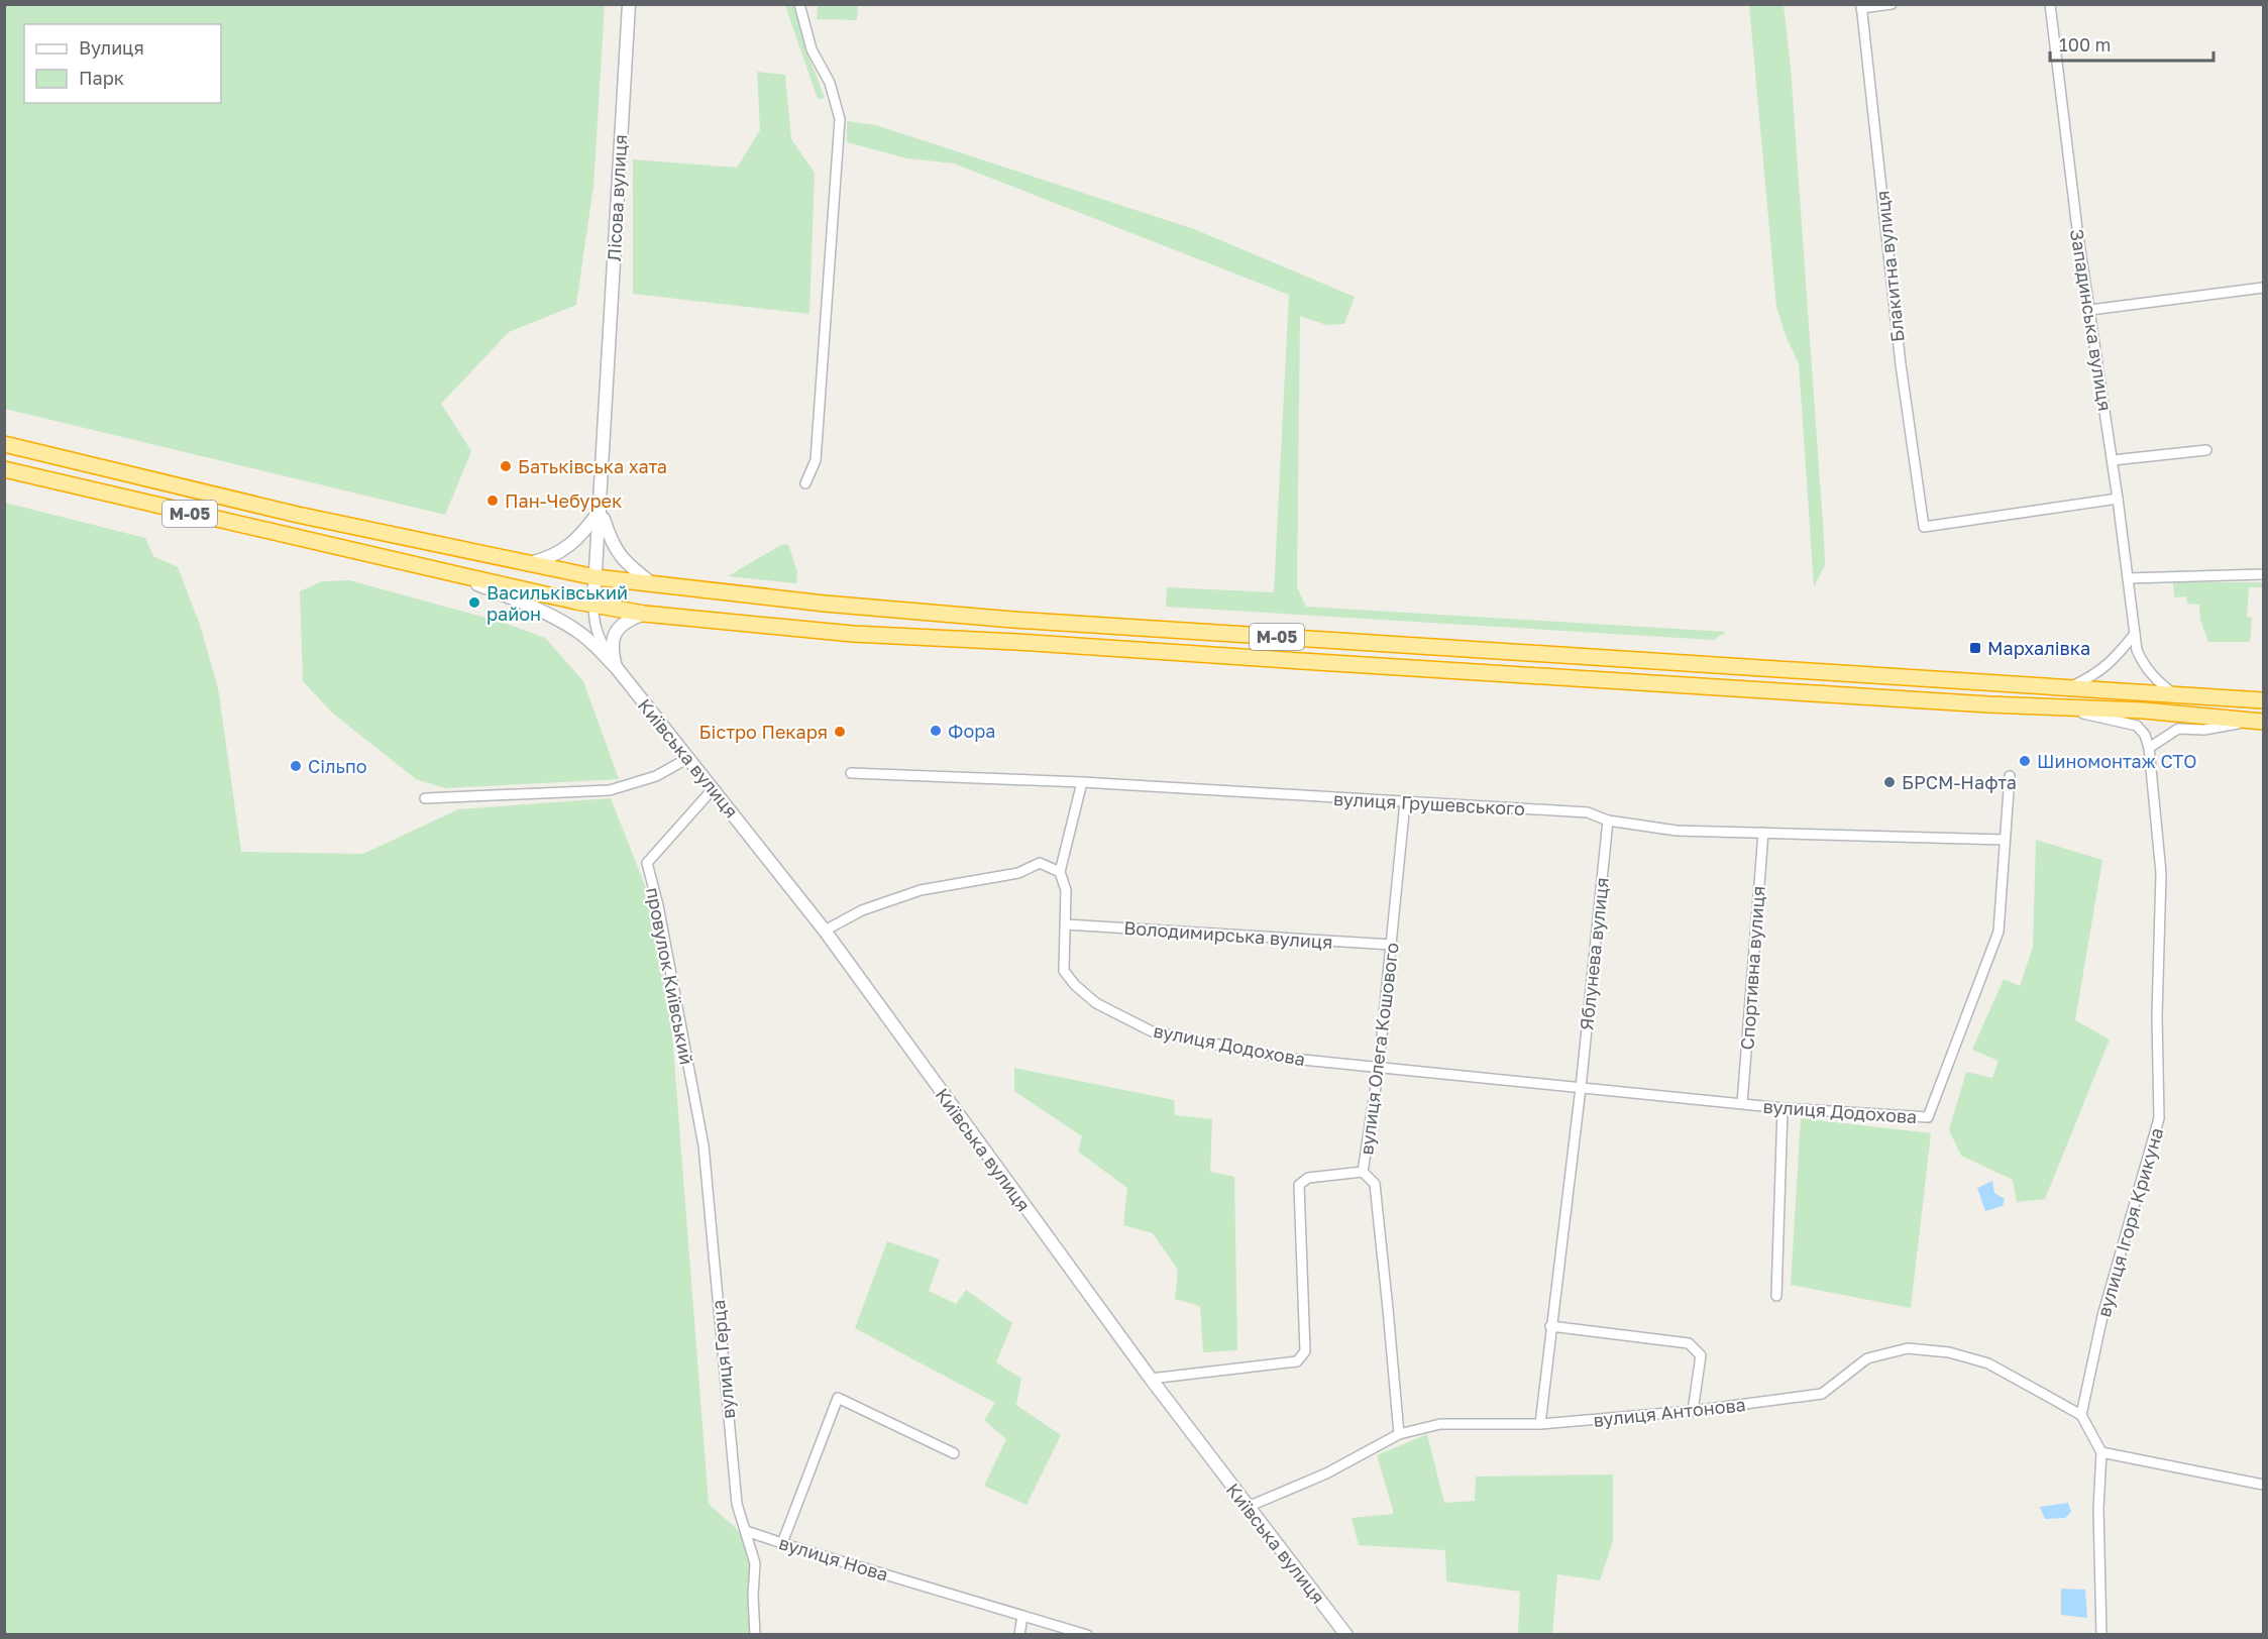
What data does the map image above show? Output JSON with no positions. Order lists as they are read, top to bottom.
{
  "streets": {
    "highway": ["М-05"],
    "street": [
      "Лісова вулиця",
      "Блакитна вулиця",
      "Западинська вулиця",
      "Київська вулиця",
      "вулиця Грушевського",
      "Володимирська вулиця",
      "Яблунева вулиця",
      "Спортивна вулиця",
      "провулок Київський",
      "вулиця Додохова",
      "вулиця Олега Кошового",
      "вулиця Ігоря Крикуна",
      "вулиця Герца",
      "вулиця Антонова",
      "вулиця Нова"
    ]
  },
  "crossings": [
    ["Лісова вулиця", "М-05"],
    ["Блакитна вулиця", "Западинська вулиця"],
    ["Западинська вулиця", "М-05"],
    ["М-05", "Київська вулиця"],
    ["Київська вулиця", "провулок Київський"],
    ["Київська вулиця", "вулиця Антонова"],
    ["вулиця Грушевського", "Яблунева вулиця"],
    ["вулиця Грушевського", "Спортивна вулиця"],
    ["вулиця Грушевського", "вулиця Додохова"],
    ["вулиця Грушевського", "вулиця Олега Кошового"],
    ["Володимирська вулиця", "вулиця Додохова"],
    ["Володимирська вулиця", "вулиця Олега Кошового"],
    ["Яблунева вулиця", "вулиця Додохова"],
    ["Спортивна вулиця", "вулиця Додохова"],
    ["провулок Київський", "вулиця Герца"],
    ["вулиця Додохова", "вулиця Олега Кошового"],
    ["вулиця Олега Кошового", "вулиця Антонова"],
    ["вулиця Ігоря Крикуна", "вулиця Антонова"],
    ["вулиця Герца", "вулиця Нова"]
  ],
  "places": {
    "other": [
      "Батьківська хата",
      "Пан-Чебурек",
      "Васильківський район",
      "Фора",
      "Бістро Пекаря",
      "Шиномонтаж СТО",
      "Сільпо",
      "БРСМ-Нафта"
    ],
    "transit": ["Мархалівка"]
  },
  "legend": ["Вулиця", "Парк"],
  "scale_bar": "100 m"
}
